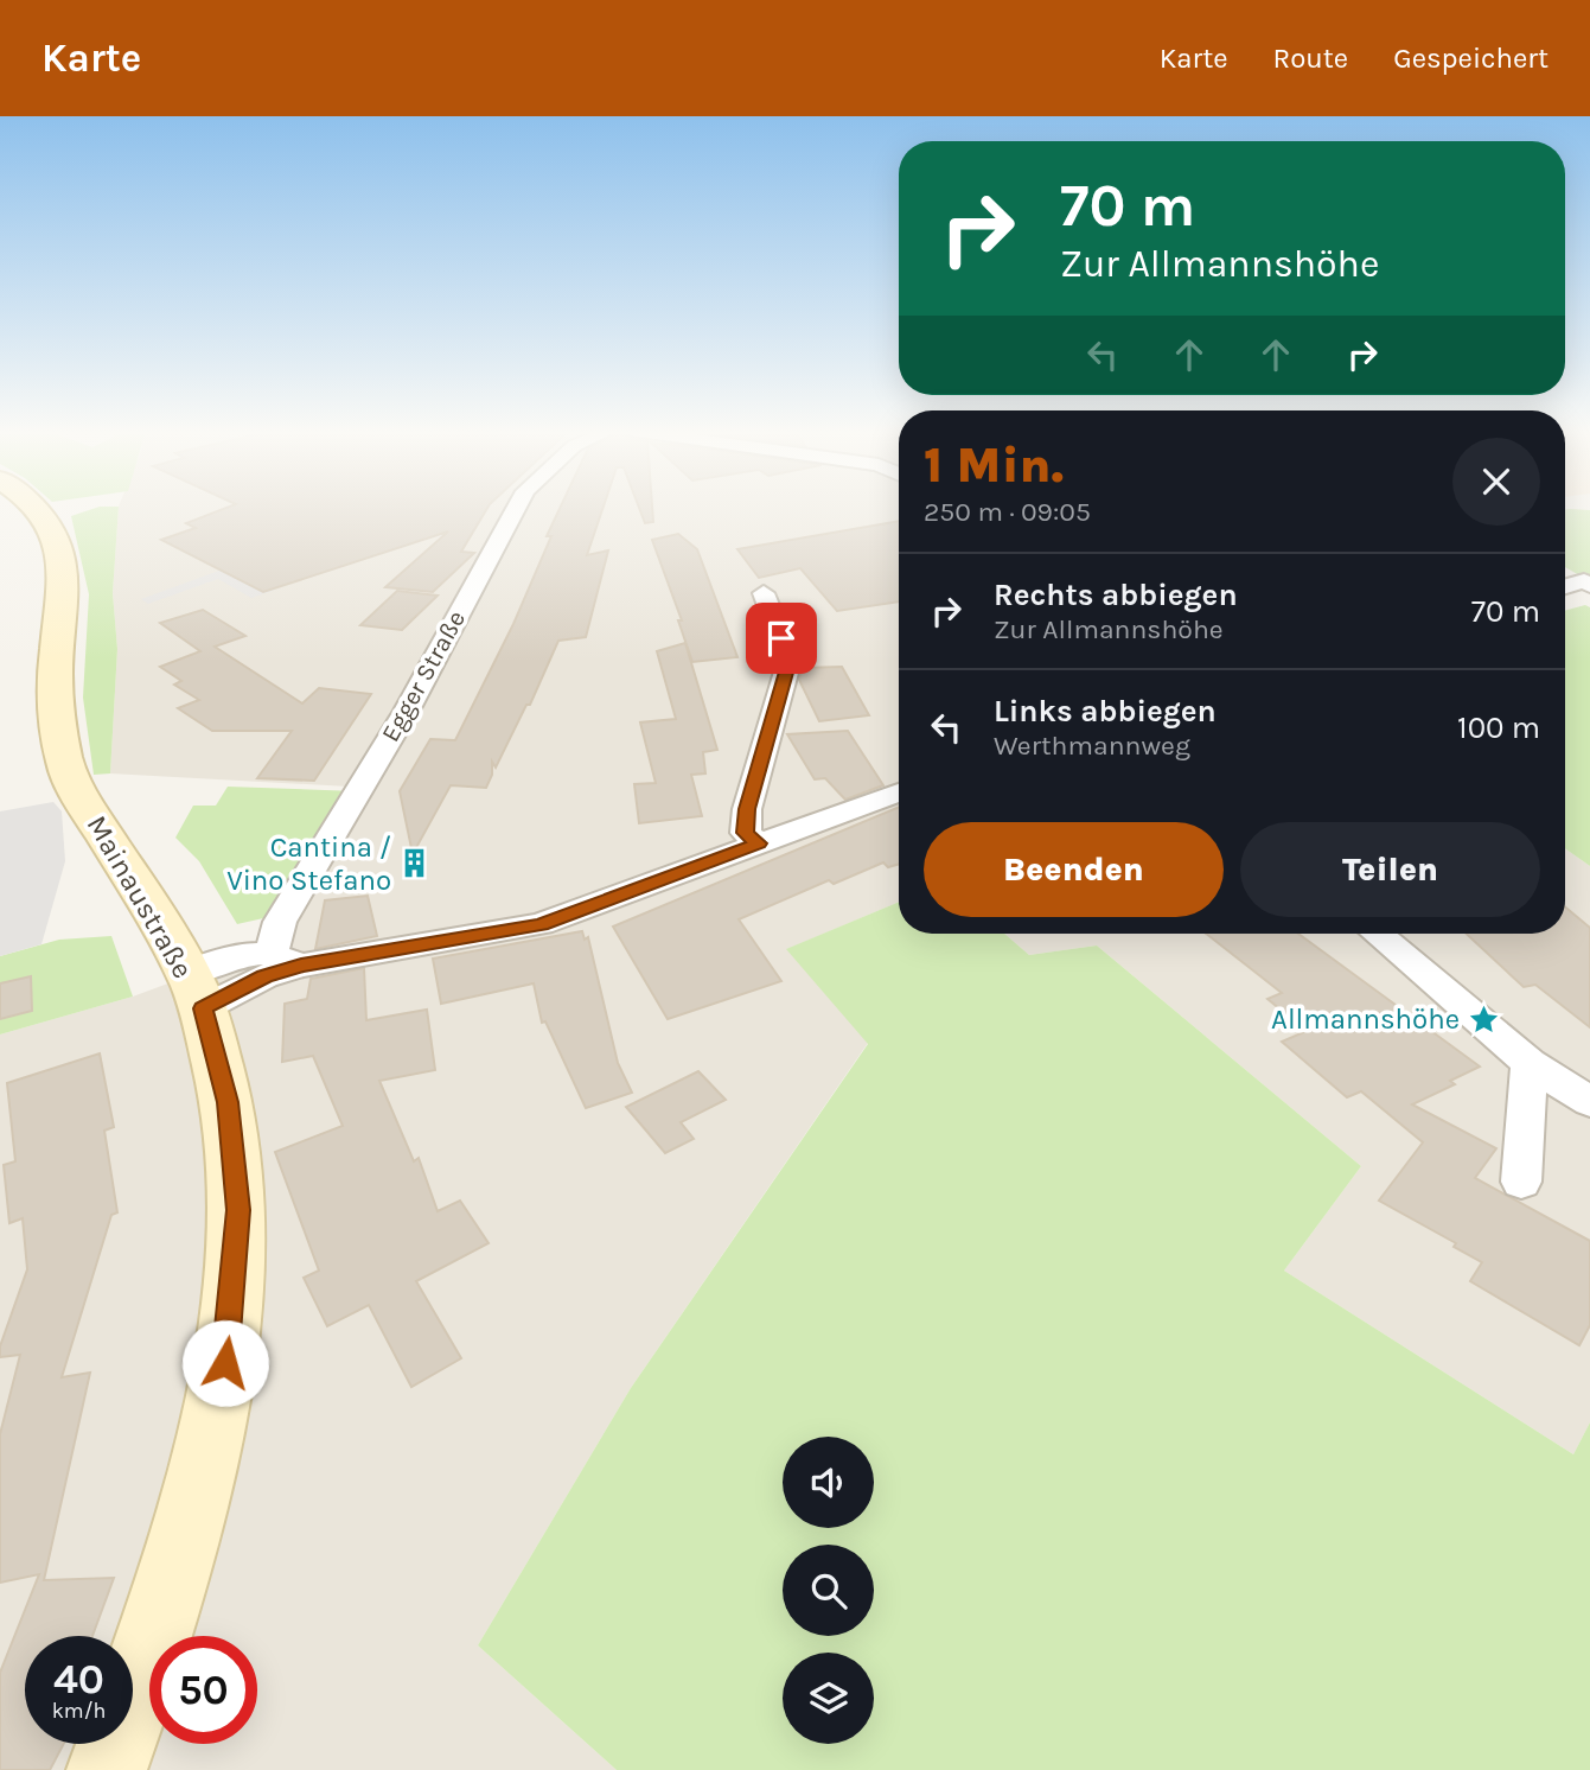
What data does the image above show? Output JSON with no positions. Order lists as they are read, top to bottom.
{
  "streets": {
    "main road": ["Mainaustraße"],
    "street": ["Egger Straße"]
  },
  "places": {
    "building": ["Cantina / Vino Stefano"],
    "place": ["Allmannshöhe"]
  },
  "page": {
    "header": "Karte",
    "nav": ["Karte", "Route", "Gespeichert"],
    "turn": ["70 m", "Zur Allmannshöhe"],
    "heading": ["1 Min.", "250 m · 09:05"],
    "list": [
      {
        "name": "Rechts abbiegen",
        "note": "Zur Allmannshöhe",
        "value": "70 m"
      },
      {
        "name": "Links abbiegen",
        "note": "Werthmannweg",
        "value": "100 m"
      }
    ],
    "buttons": ["Beenden", "Teilen"],
    "speed": "40 km/h",
    "limit": "50"
  }
}
